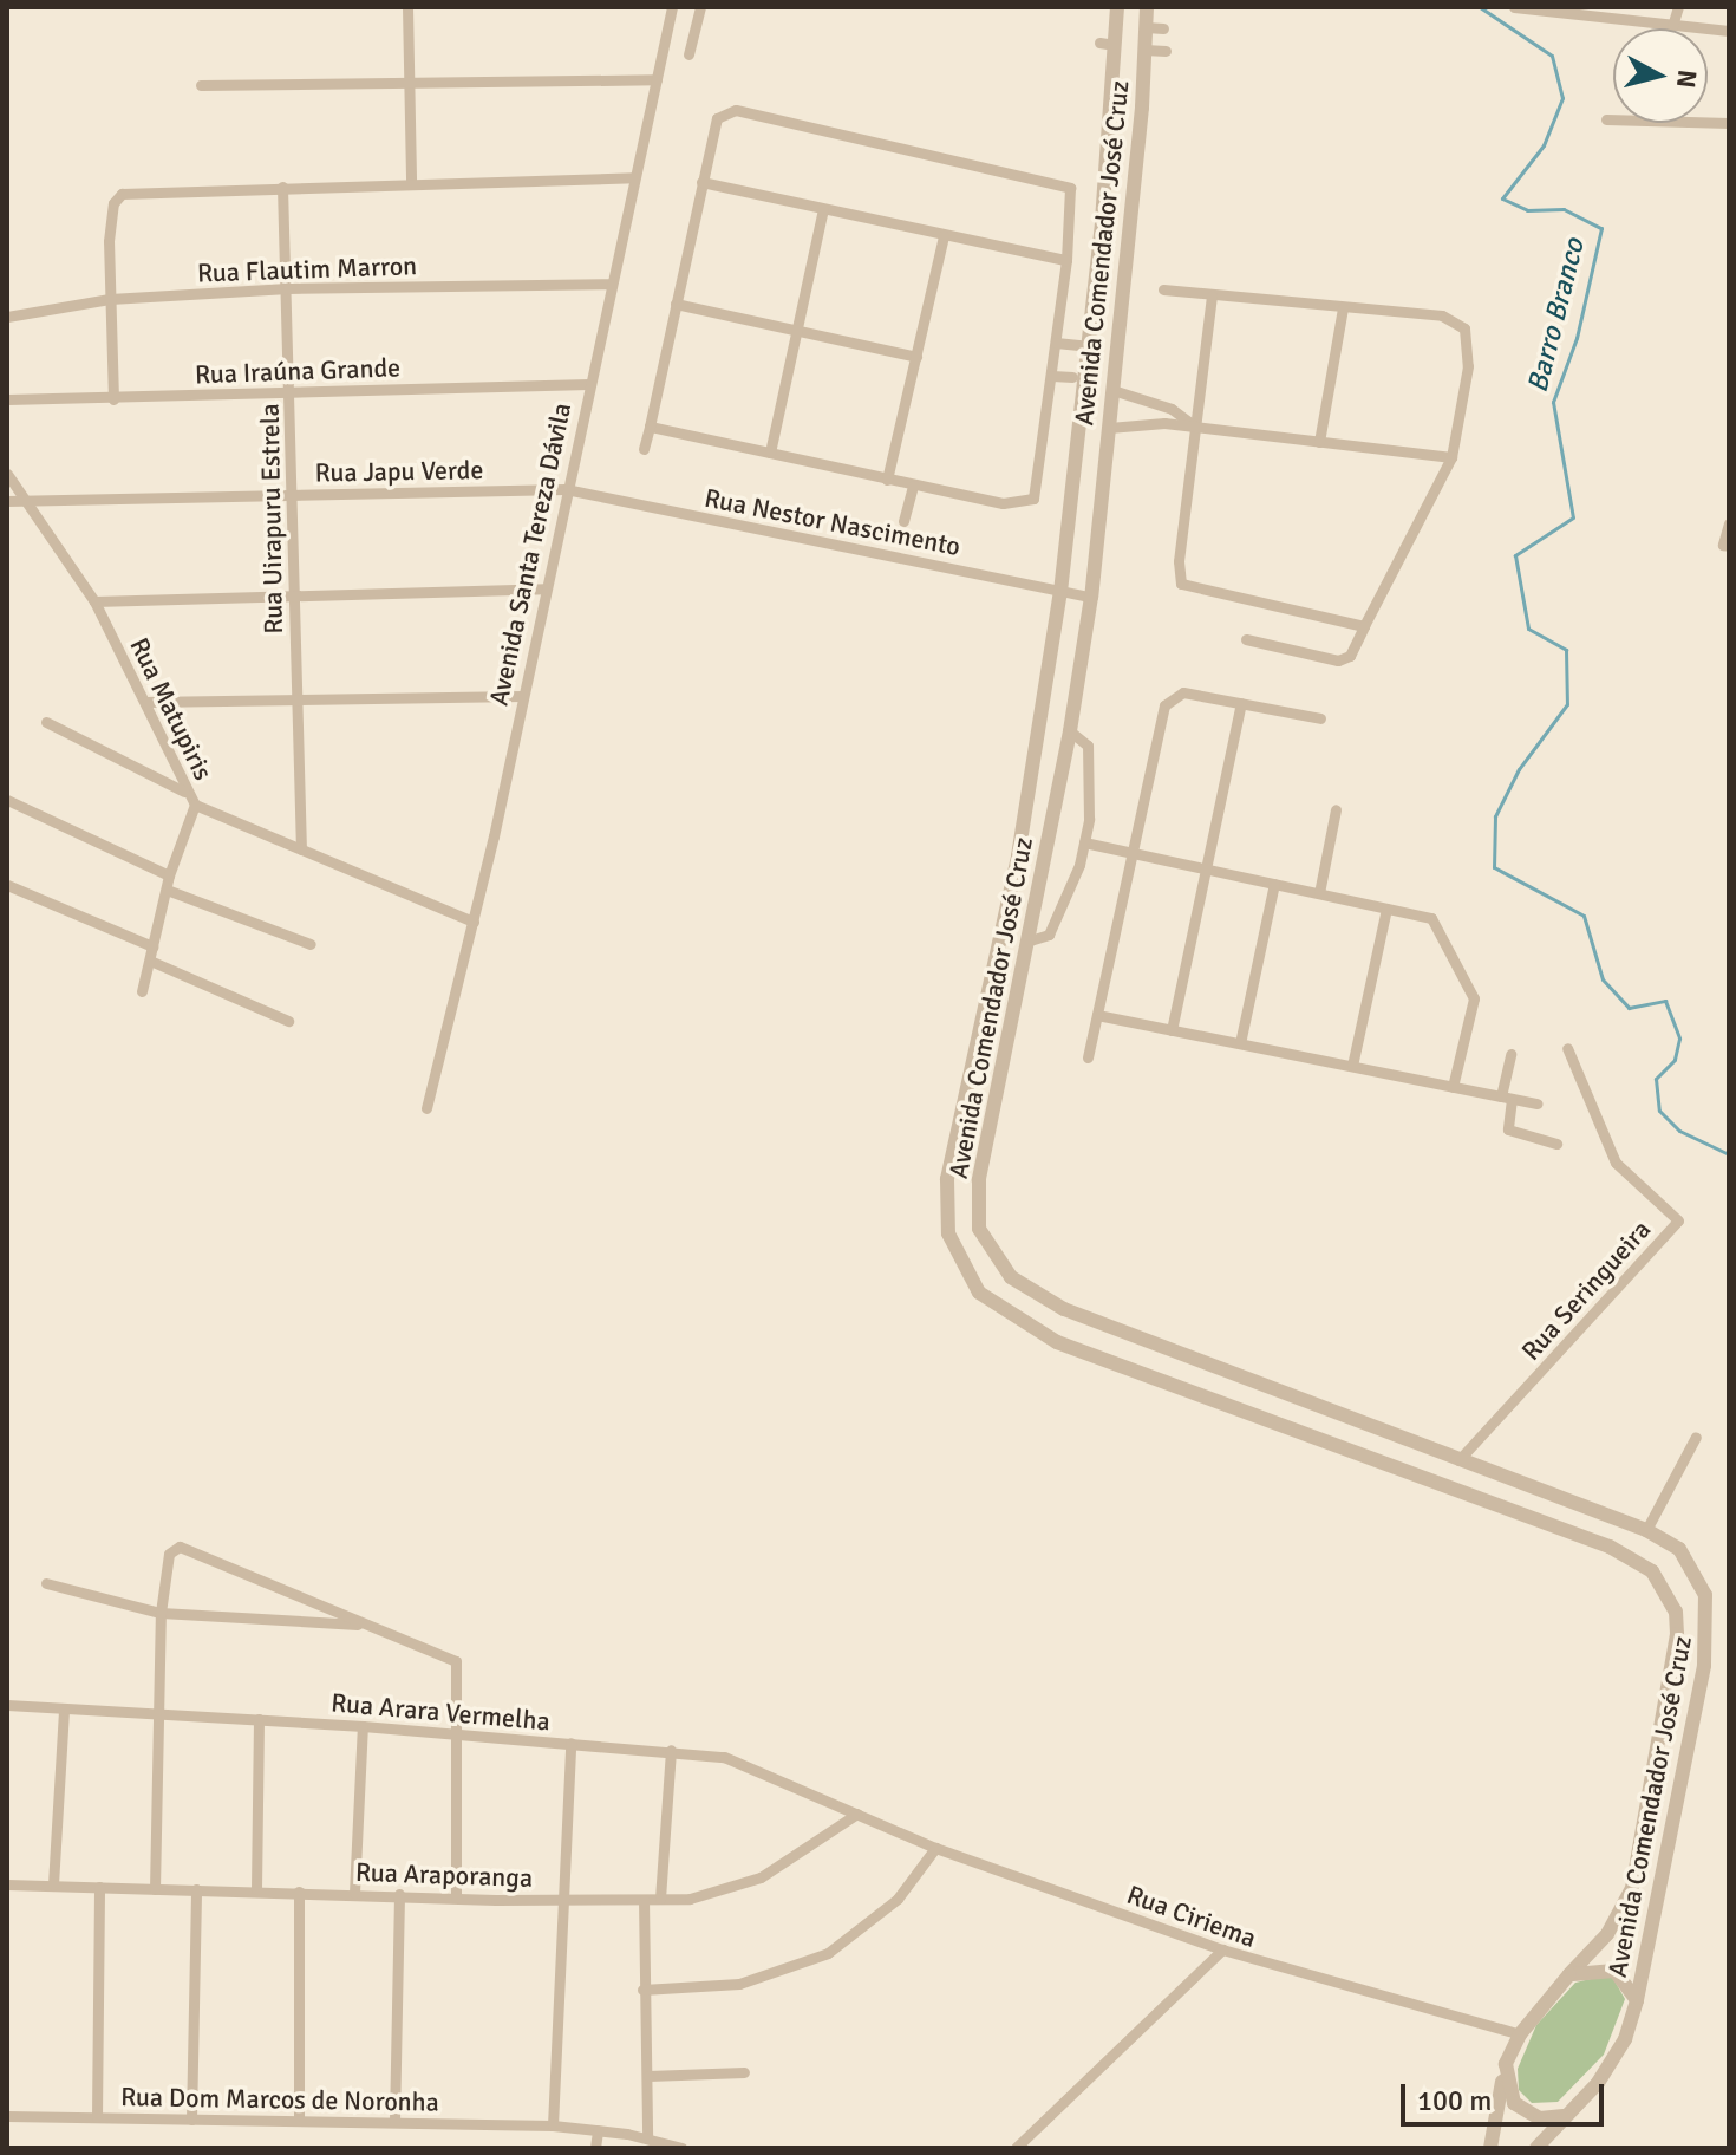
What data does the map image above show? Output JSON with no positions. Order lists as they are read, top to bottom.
{
  "streets": {
    "street": [
      "Avenida Comendador José Cruz",
      "Rua Flautim Marron",
      "Rua Iraúna Grande",
      "Rua Japu Verde",
      "Rua Uirapuru Estrela",
      "Rua Nestor Nascimento",
      "Avenida Santa Tereza Dávila",
      "Rua Matupiris",
      "Rua Seringueira",
      "Rua Arara Vermelha",
      "Rua Araporanga",
      "Rua Ciriema",
      "Rua Dom Marcos de Noronha"
    ]
  },
  "crossings": [
    ["Avenida Comendador José Cruz", "Rua Nestor Nascimento"],
    ["Avenida Comendador José Cruz", "Rua Seringueira"],
    ["Avenida Comendador José Cruz", "Rua Ciriema"],
    ["Rua Flautim Marron", "Rua Uirapuru Estrela"],
    ["Rua Flautim Marron", "Avenida Santa Tereza Dávila"],
    ["Rua Iraúna Grande", "Rua Uirapuru Estrela"],
    ["Rua Iraúna Grande", "Avenida Santa Tereza Dávila"],
    ["Rua Japu Verde", "Rua Uirapuru Estrela"],
    ["Rua Japu Verde", "Rua Nestor Nascimento"],
    ["Rua Japu Verde", "Avenida Santa Tereza Dávila"],
    ["Rua Japu Verde", "Rua Matupiris"],
    ["Rua Uirapuru Estrela", "Rua Matupiris"],
    ["Rua Nestor Nascimento", "Avenida Santa Tereza Dávila"],
    ["Avenida Santa Tereza Dávila", "Rua Matupiris"],
    ["Rua Arara Vermelha", "Rua Araporanga"],
    ["Rua Arara Vermelha", "Rua Ciriema"],
    ["Rua Araporanga", "Rua Ciriema"]
  ],
  "water": ["Barro Branco"],
  "scale_bar": "100 m",
  "north": "right"
}
